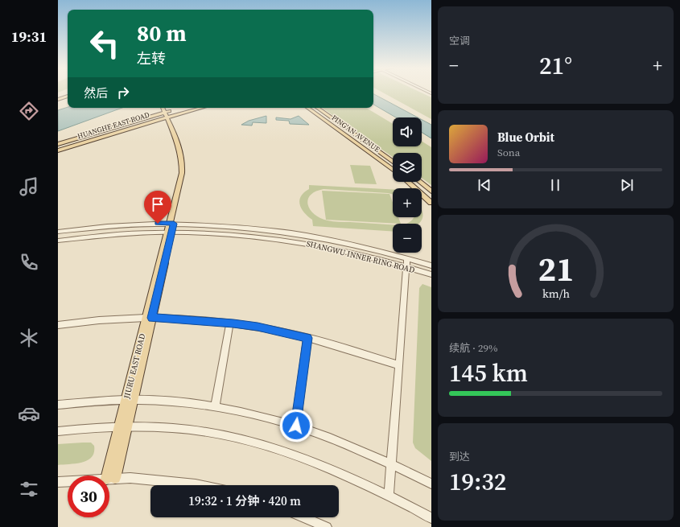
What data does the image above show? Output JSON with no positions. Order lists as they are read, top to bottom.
{
  "streets": {
    "main road": ["HUANGHE EAST ROAD", "PING'AN AVENUE", "JIURU EAST ROAD"],
    "street": ["SHANGWU INNER RING ROAD"]
  },
  "crossings": [
    ["HUANGHE EAST ROAD", "JIURU EAST ROAD"],
    ["SHANGWU INNER RING ROAD", "JIURU EAST ROAD"]
  ],
  "page": {
    "tabs": "19:31",
    "tile": [
      "空调",
      ["续航 · 29%", "145 km"],
      ["到达", "19:32"]
    ],
    "turn": ["80 m", "左转"],
    "heat": ["−", "21°", "+"],
    "then": "然后",
    "map_buttons": ["+", "−"],
    "song": ["Blue Orbit", "Sona"],
    "limit": "30",
    "trip": "19:32 · 1 分钟 · 420 m",
    "gauge": ["21", "km/h"]
  }
}
